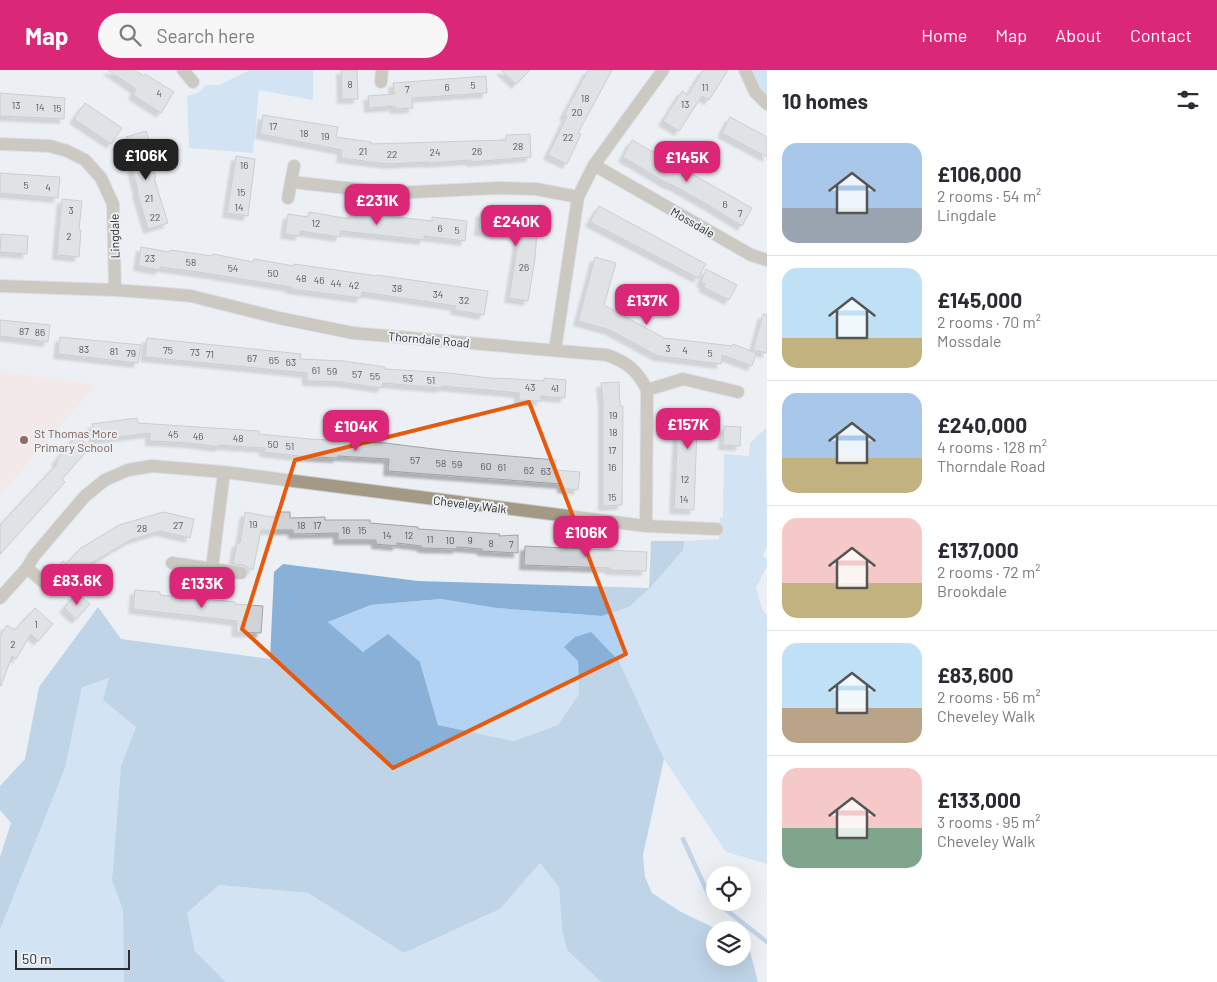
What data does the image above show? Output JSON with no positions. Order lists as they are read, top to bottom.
{
  "streets": {
    "street": [
      "Mossdale",
      "Lingdale",
      "Thorndale Road",
      "Cheveley Walk"
    ]
  },
  "crossings": [
    ["Lingdale", "Thorndale Road"]
  ],
  "places": ["St Thomas More Primary School"],
  "house_numbers": [
    "8",
    "5",
    "6",
    "11",
    "7",
    "4",
    "18",
    "13",
    "13",
    "14",
    "15",
    "20",
    "17",
    "18",
    "19",
    "22",
    "28",
    "21",
    "26",
    "24",
    "22",
    "16",
    "5",
    "4",
    "15",
    "21",
    "6",
    "14",
    "3",
    "7",
    "22",
    "12",
    "6",
    "5",
    "2",
    "23",
    "58",
    "26",
    "54",
    "50",
    "48",
    "46",
    "44",
    "42",
    "38",
    "34",
    "32",
    "87",
    "86",
    "3",
    "83",
    "75",
    "4",
    "81",
    "73",
    "79",
    "5",
    "71",
    "67",
    "65",
    "63",
    "61",
    "59",
    "57",
    "55",
    "53",
    "51",
    "43",
    "41",
    "19",
    "18",
    "45",
    "46",
    "48",
    "50",
    "51",
    "17",
    "57",
    "58",
    "59",
    "60",
    "61",
    "16",
    "62",
    "63",
    "12",
    "15",
    "14",
    "19",
    "27",
    "18",
    "17",
    "28",
    "16",
    "15",
    "14",
    "12",
    "11",
    "10",
    "9",
    "8",
    "7",
    "1",
    "2"
  ],
  "scale_bar": "50 m",
  "page": {
    "header": "Map",
    "search": "Search here",
    "nav": [
      "Home",
      "Map",
      "About",
      "Contact"
    ],
    "heading": "10 homes",
    "list": [
      {
        "name": "£106,000",
        "note": "2 rooms · 54 m² · Lingdale"
      },
      {
        "name": "£145,000",
        "note": "2 rooms · 70 m² · Mossdale"
      },
      {
        "name": "£240,000",
        "note": "4 rooms · 128 m² · Thorndale Road"
      },
      {
        "name": "£137,000",
        "note": "2 rooms · 72 m² · Brookdale"
      },
      {
        "name": "£83,600",
        "note": "2 rooms · 56 m² · Cheveley Walk"
      },
      {
        "name": "£133,000",
        "note": "3 rooms · 95 m² · Cheveley Walk"
      }
    ],
    "price": [
      "£106K",
      "£145K",
      "£231K",
      "£240K",
      "£137K",
      "£157K",
      "£104K",
      "£106K",
      "£83.6K",
      "£133K"
    ],
    "scale": "50 m"
  }
}
